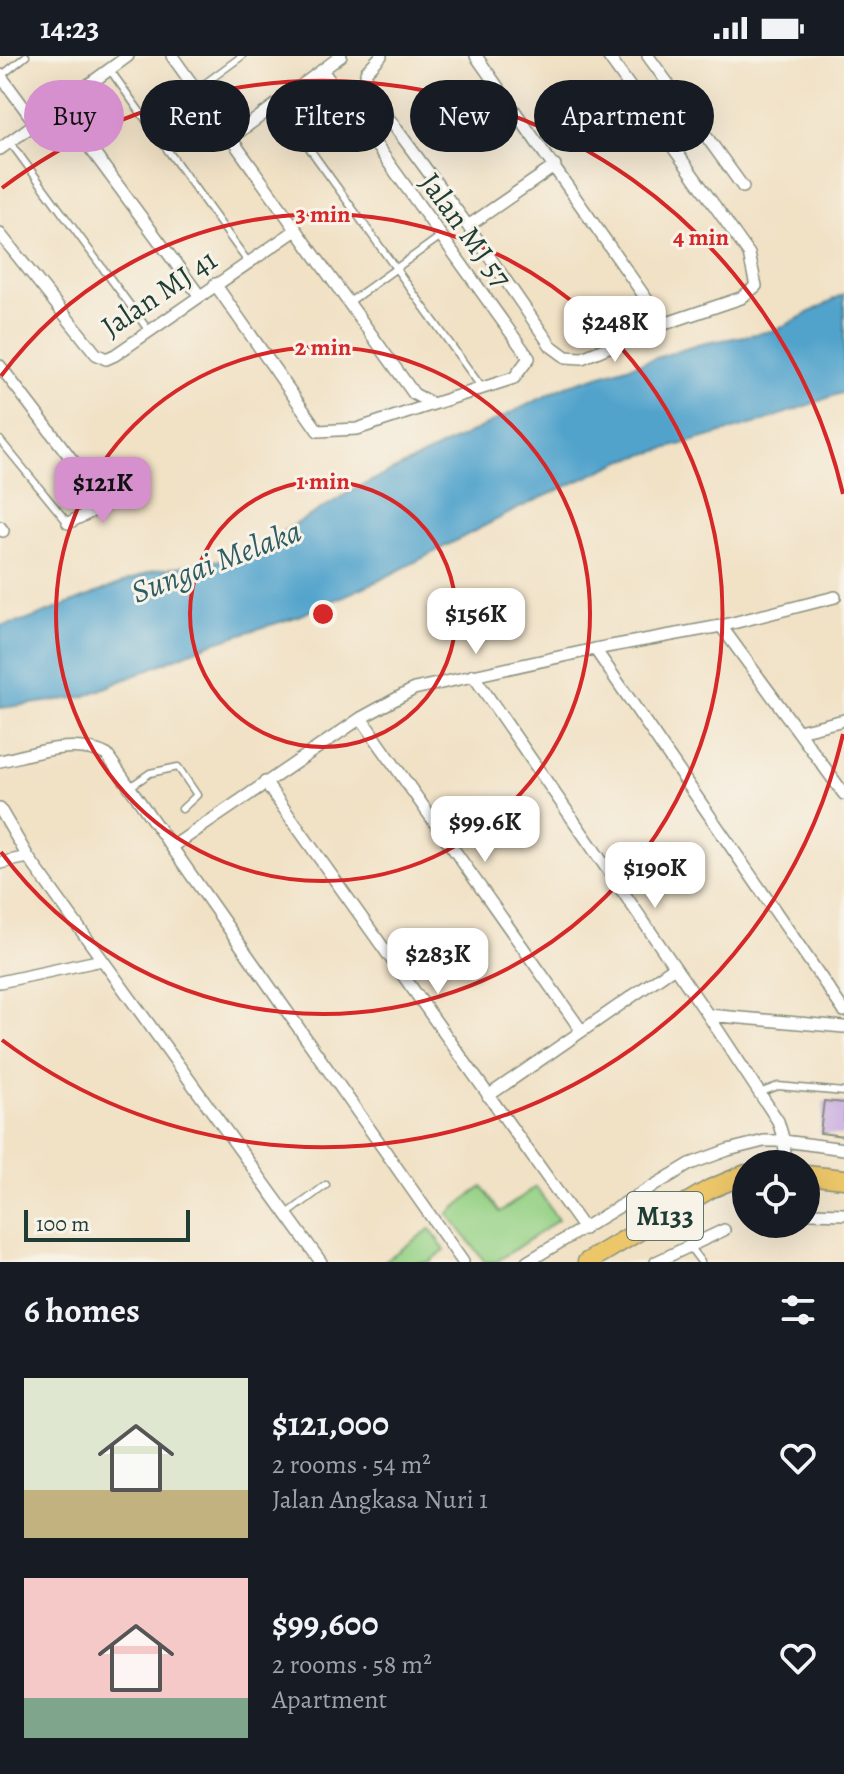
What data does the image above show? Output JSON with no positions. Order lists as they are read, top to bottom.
{
  "streets": {
    "main road": ["M133"],
    "street": ["Jalan MJ 57", "Jalan MJ 41"]
  },
  "water": ["Sungai Melaka"],
  "scale_bar": "100 m",
  "page": {
    "status": "14:23",
    "chip": [
      "Buy",
      "Rent",
      "Filters",
      "New",
      "Apartment"
    ],
    "price": [
      "$248K",
      "$121K",
      "$156K",
      "$99.6K",
      "$190K",
      "$283K"
    ],
    "scale": "100 m",
    "heading": "6 homes",
    "list": [
      {
        "name": "$121,000",
        "note": "2 rooms · 54 m² · Jalan Angkasa Nuri 1"
      },
      {
        "name": "$99,600",
        "note": "2 rooms · 58 m² · Apartment"
      }
    ]
  },
  "rings": [
    "3 min",
    "4 min",
    "2 min",
    "1 min"
  ]
}
